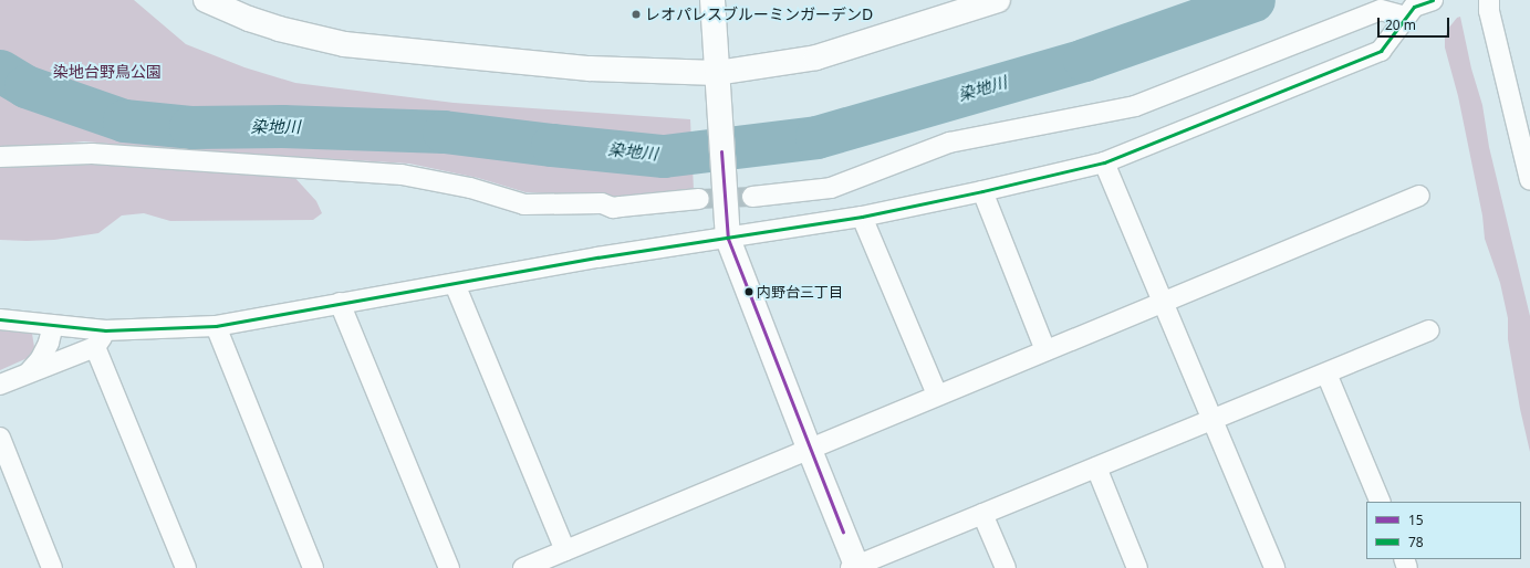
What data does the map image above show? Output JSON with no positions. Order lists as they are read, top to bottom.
{
  "water": ["染地川"],
  "parks": ["染地台野鳥公園"],
  "places": ["レオパレスブルーミンガーデンD", "内野台三丁目"],
  "lines": ["transit line 78", "transit line 15"],
  "legend": ["15", "78"],
  "scale_bar": "20 m"
}
